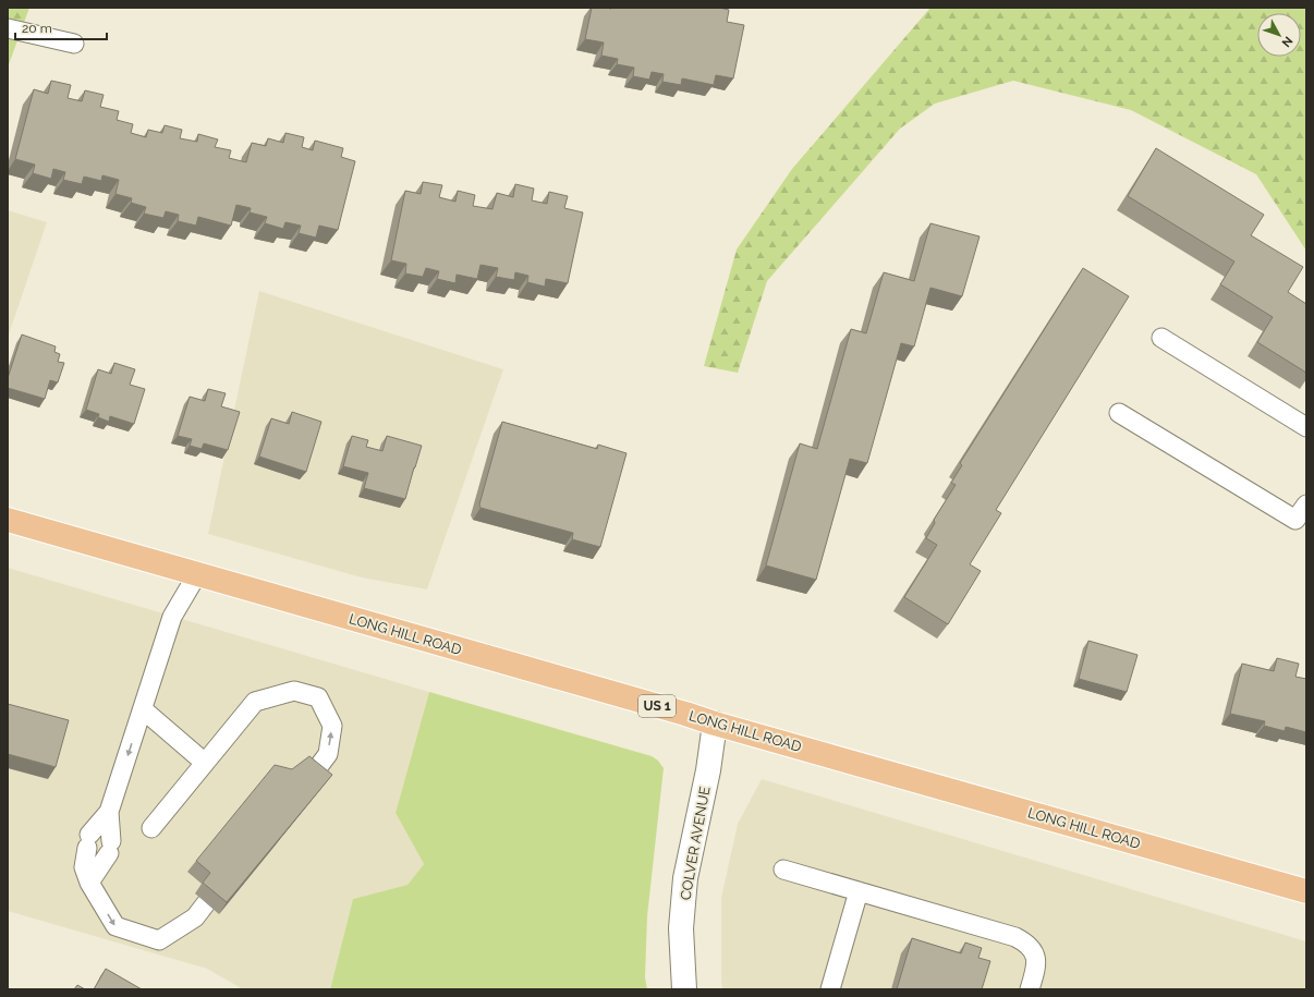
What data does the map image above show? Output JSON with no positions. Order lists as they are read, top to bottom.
{
  "streets": {
    "main road": ["LONG HILL ROAD", "US 1"],
    "street": ["COLVER AVENUE"]
  },
  "crossings": [
    ["LONG HILL ROAD", "COLVER AVENUE"]
  ],
  "scale_bar": "20 m",
  "north": "bottom right"
}
